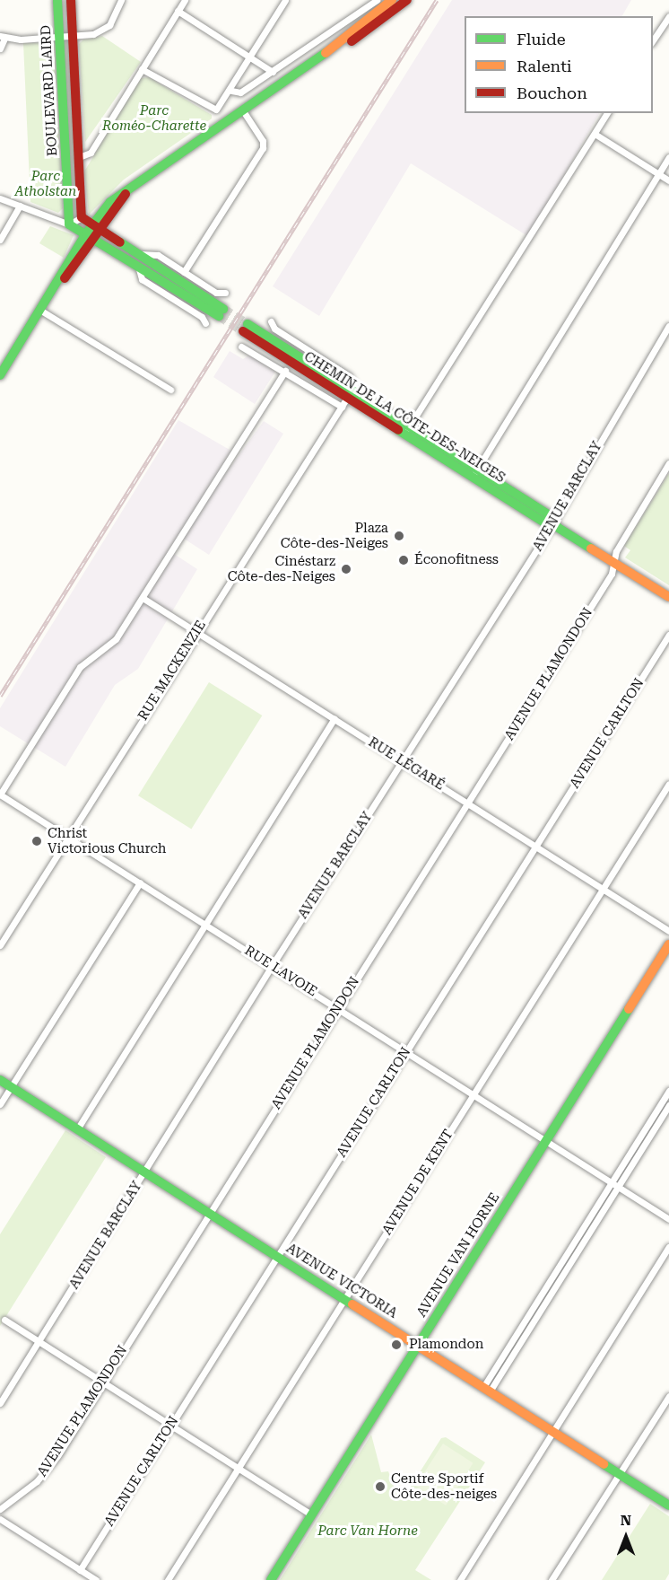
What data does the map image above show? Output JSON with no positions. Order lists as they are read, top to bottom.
{
  "streets": {
    "main road": [
      "BOULEVARD LAIRD",
      "CHEMIN DE LA CÔTE-DES-NEIGES",
      "AVENUE VAN HORNE",
      "AVENUE VICTORIA"
    ],
    "street": [
      "AVENUE BARCLAY",
      "RUE MACKENZIE",
      "AVENUE PLAMONDON",
      "AVENUE CARLTON",
      "RUE LÉGARÉ",
      "RUE LAVOIE",
      "AVENUE DE KENT"
    ]
  },
  "crossings": [
    ["CHEMIN DE LA CÔTE-DES-NEIGES", "AVENUE BARCLAY"],
    ["CHEMIN DE LA CÔTE-DES-NEIGES", "RUE MACKENZIE"],
    ["CHEMIN DE LA CÔTE-DES-NEIGES", "AVENUE PLAMONDON"],
    ["AVENUE BARCLAY", "RUE LÉGARÉ"],
    ["AVENUE BARCLAY", "RUE LAVOIE"],
    ["AVENUE BARCLAY", "AVENUE VICTORIA"],
    ["RUE MACKENZIE", "RUE LÉGARÉ"],
    ["RUE MACKENZIE", "RUE LAVOIE"],
    ["AVENUE PLAMONDON", "RUE LÉGARÉ"],
    ["AVENUE PLAMONDON", "RUE LAVOIE"],
    ["AVENUE PLAMONDON", "AVENUE VICTORIA"],
    ["AVENUE CARLTON", "RUE LÉGARÉ"],
    ["AVENUE CARLTON", "RUE LAVOIE"],
    ["AVENUE CARLTON", "AVENUE VICTORIA"],
    ["RUE LÉGARÉ", "AVENUE DE KENT"],
    ["RUE LAVOIE", "AVENUE DE KENT"],
    ["RUE LAVOIE", "AVENUE VAN HORNE"],
    ["AVENUE DE KENT", "AVENUE VICTORIA"],
    ["AVENUE VAN HORNE", "AVENUE VICTORIA"]
  ],
  "parks": ["Parc Roméo-Charette", "Parc Atholstan", "Parc Van Horne"],
  "places": [
    "Plaza Côte-des-Neiges",
    "Éconofitness",
    "Cinéstarz Côte-des-Neiges",
    "Christ Victorious Church",
    "Plamondon",
    "Centre Sportif Côte-des-neiges"
  ],
  "legend": ["Fluide", "Ralenti", "Bouchon"],
  "north": "top"
}
